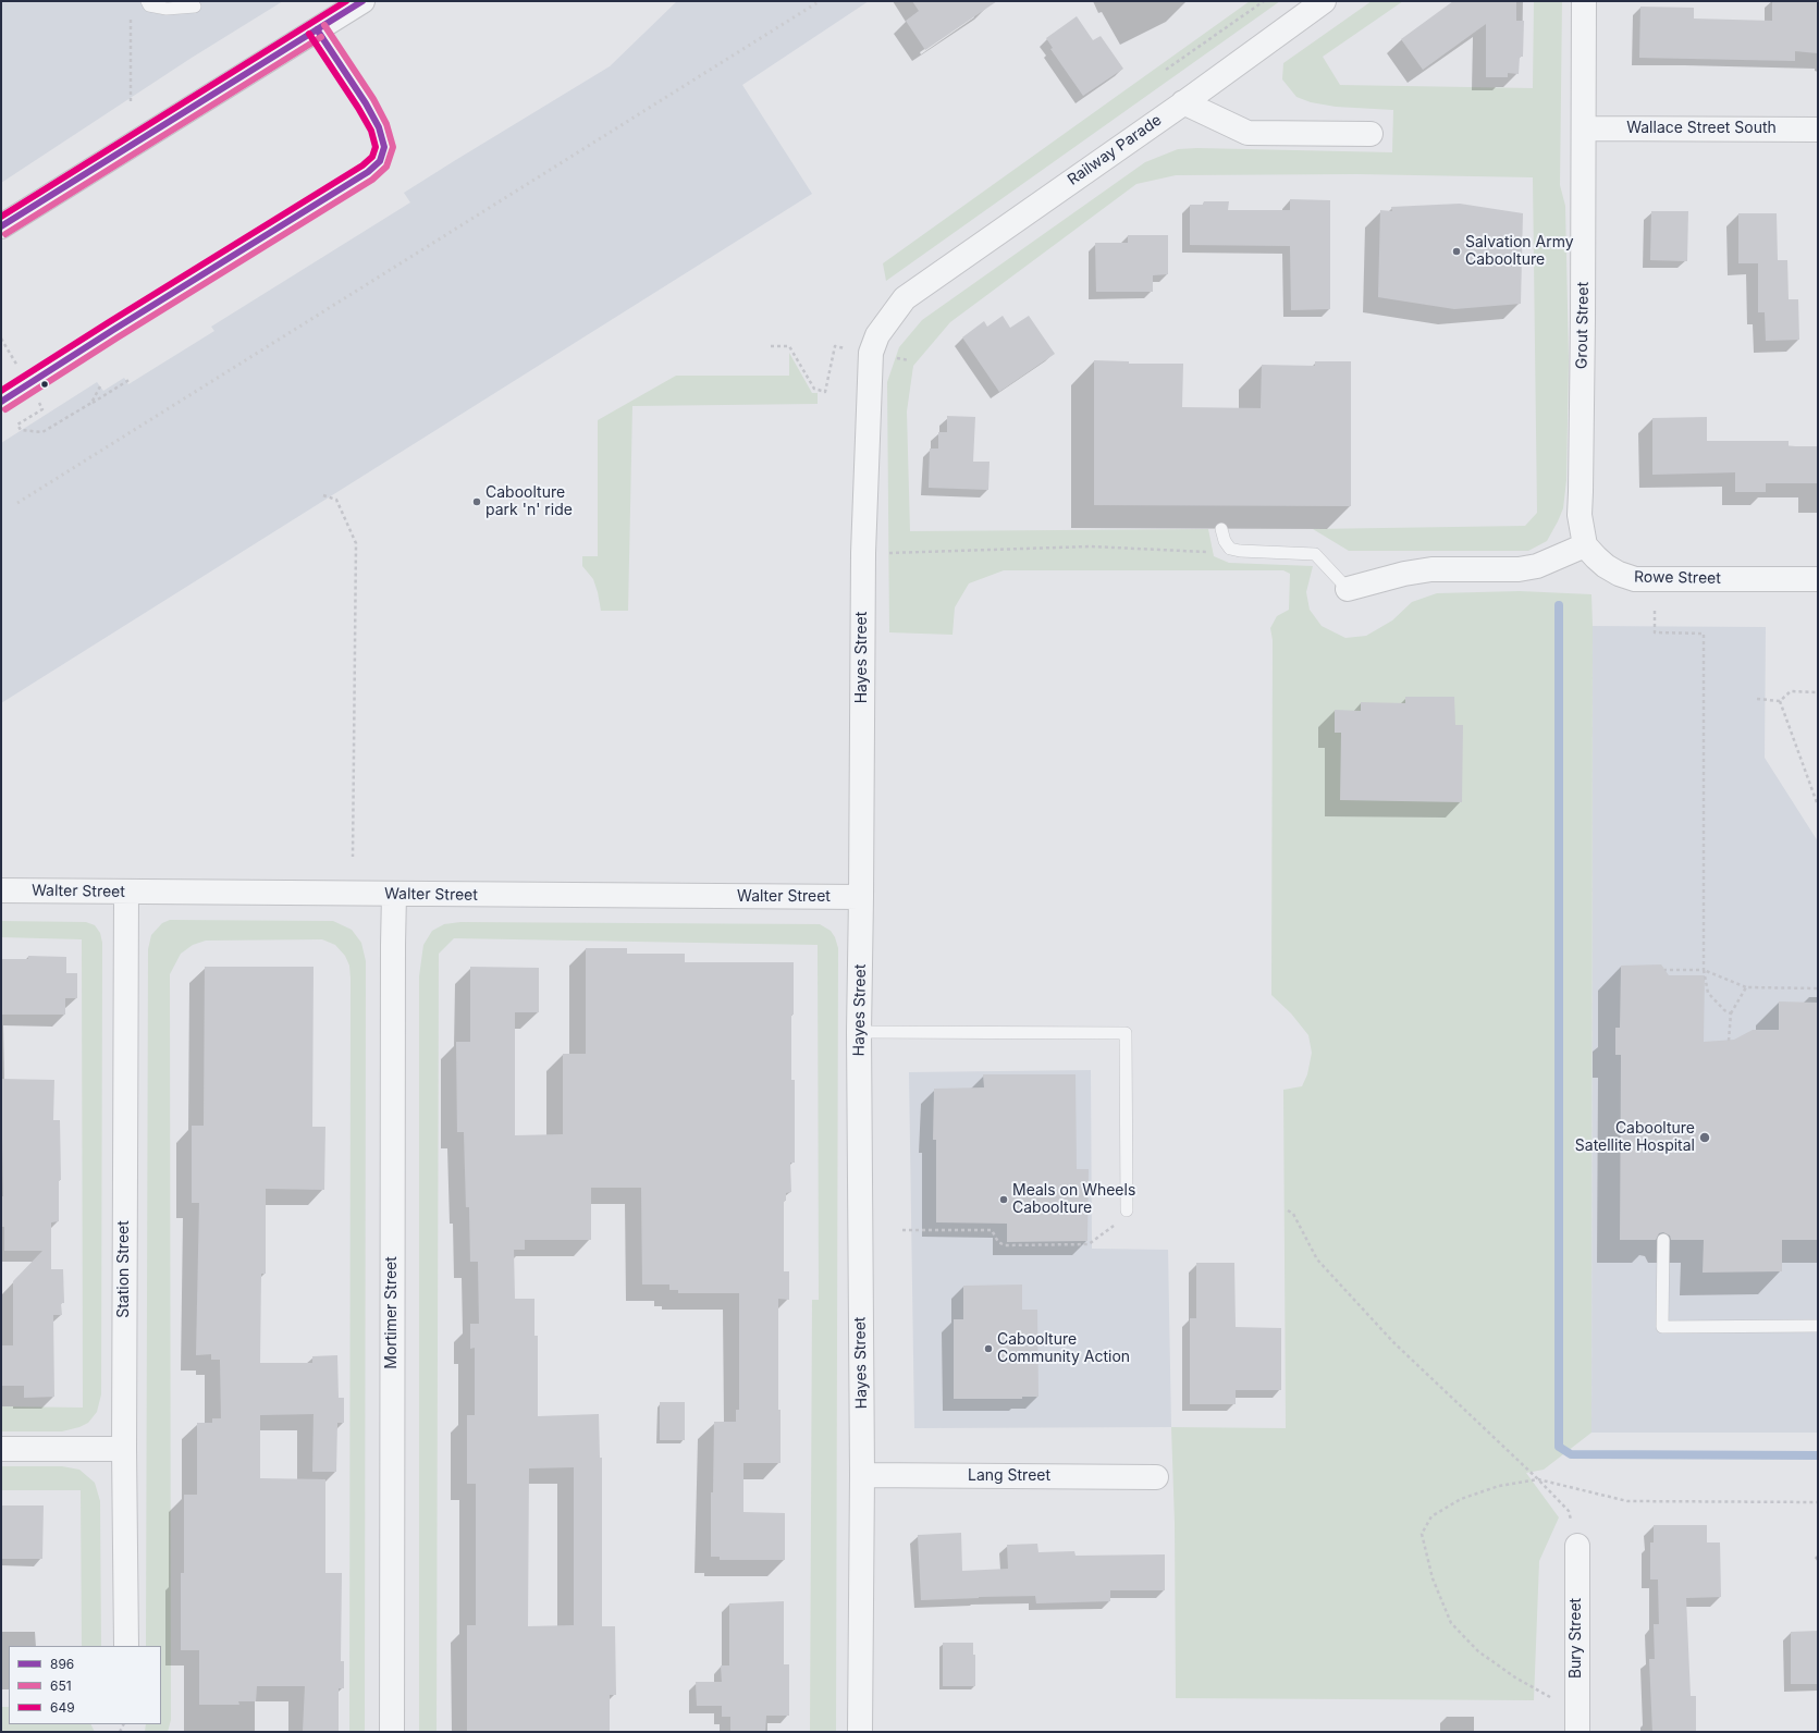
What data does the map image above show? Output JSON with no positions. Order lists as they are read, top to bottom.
{
  "streets": {
    "street": [
      "Wallace Street South",
      "Railway Parade",
      "Grout Street",
      "Rowe Street",
      "Hayes Street",
      "Walter Street",
      "Station Street",
      "Mortimer Street",
      "Lang Street",
      "Bury Street"
    ]
  },
  "crossings": [
    ["Wallace Street South", "Grout Street"],
    ["Railway Parade", "Hayes Street"],
    ["Grout Street", "Rowe Street"],
    ["Hayes Street", "Walter Street"],
    ["Hayes Street", "Lang Street"],
    ["Walter Street", "Station Street"],
    ["Walter Street", "Mortimer Street"]
  ],
  "places": [
    "Salvation Army Caboolture",
    "Caboolture park 'n' ride",
    "Caboolture Satellite Hospital",
    "Meals on Wheels Caboolture",
    "Caboolture Community Action"
  ],
  "lines": ["transit line 896", "transit line 649", "transit line 651"],
  "legend": ["896", "651", "649"]
}
